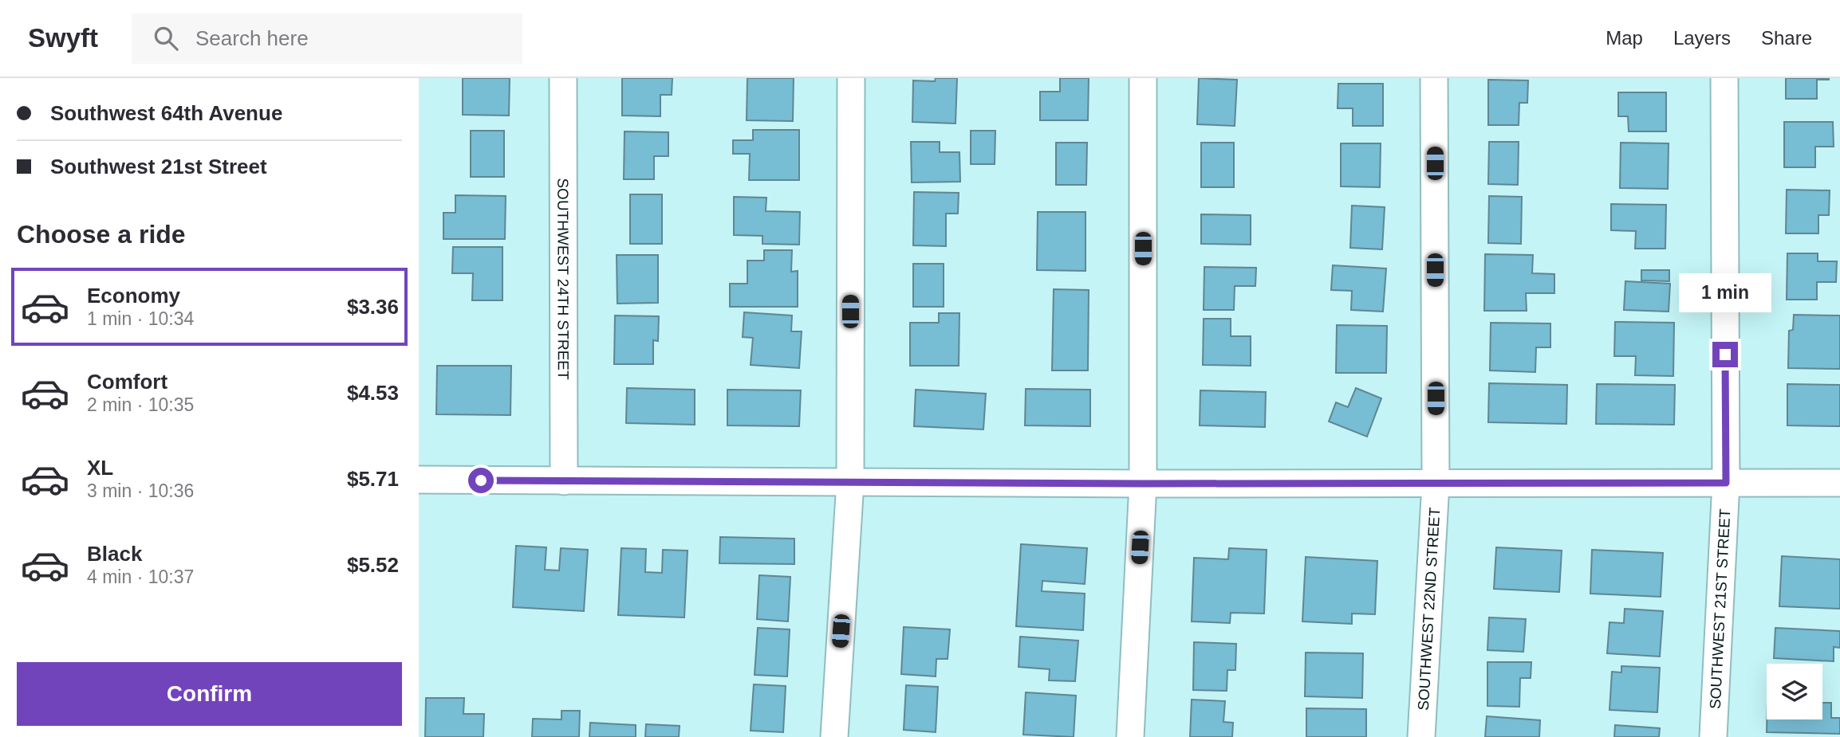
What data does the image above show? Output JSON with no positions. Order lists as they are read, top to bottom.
{
  "streets": {
    "street": ["SOUTHWEST 24TH STREET", "SOUTHWEST 22ND STREET", "SOUTHWEST 21ST STREET"]
  },
  "page": {
    "header": "Swyft",
    "search": "Search here",
    "nav": ["Map", "Layers", "Share"],
    "banner": ["Southwest 64th Avenue", "Southwest 21st Street"],
    "heading": "Choose a ride",
    "list": [
      {
        "name": "Economy",
        "note": "1 min · 10:34",
        "value": "$3.36"
      },
      {
        "name": "Comfort",
        "note": "2 min · 10:35",
        "value": "$4.53"
      },
      {
        "name": "XL",
        "note": "3 min · 10:36",
        "value": "$5.71"
      },
      {
        "name": "Black",
        "note": "4 min · 10:37",
        "value": "$5.52"
      }
    ],
    "bubble": "1 min",
    "buttons": "Confirm"
  }
}
